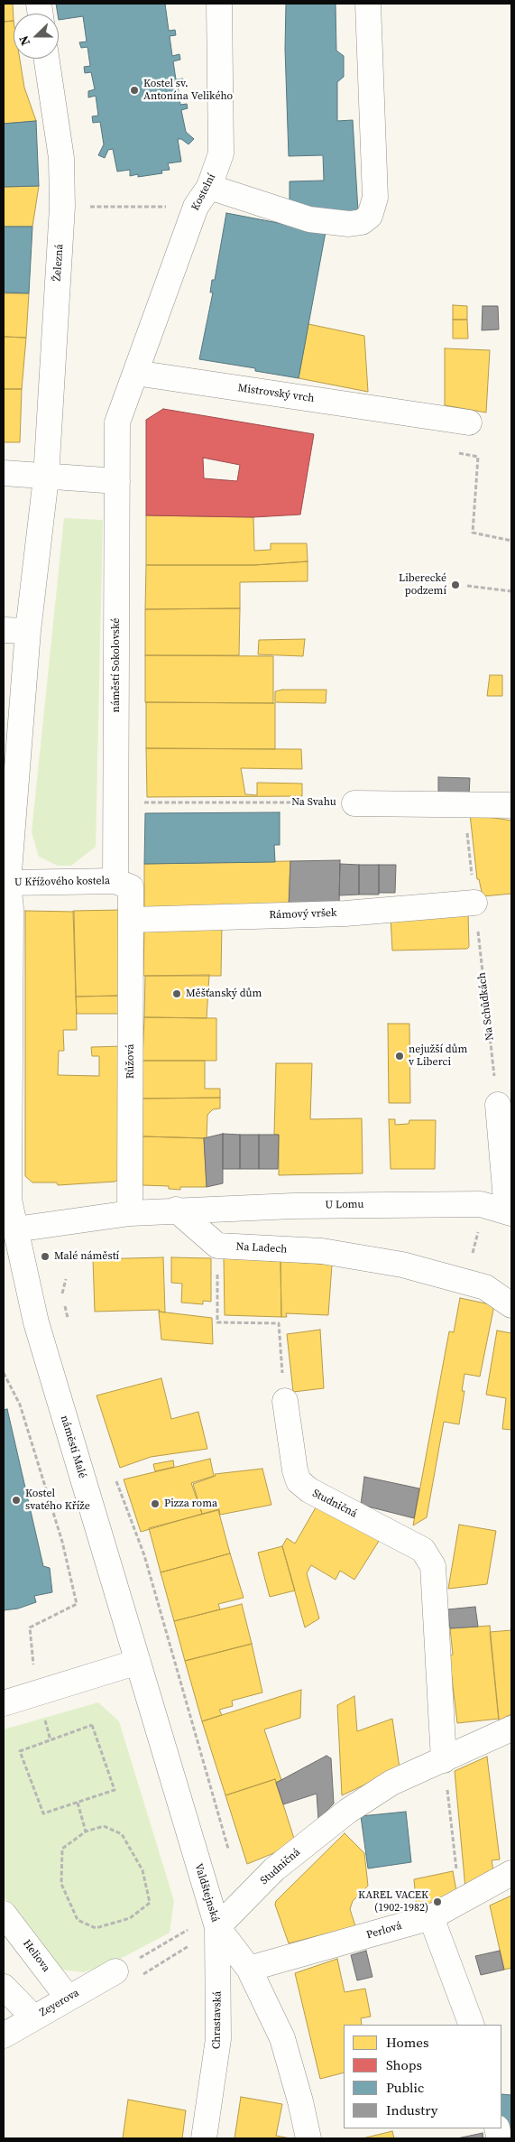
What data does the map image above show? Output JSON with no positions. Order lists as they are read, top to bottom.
{
  "streets": {
    "street": [
      "Kostelní",
      "Železná",
      "Mistrovský vrch",
      "náměstí Sokolovské",
      "U Křížového kostela",
      "Rámový vršek",
      "Růžová",
      "U Lomu",
      "Na Ladech",
      "náměstí Malé",
      "Studničná",
      "Valdštejnská",
      "Perlová",
      "Heliova",
      "Zeyerova",
      "Chrastavská"
    ],
    "path": ["Na Svahu", "Na Schůdkách"]
  },
  "crossings": [
    ["Kostelní", "Mistrovský vrch"],
    ["Kostelní", "náměstí Sokolovské"],
    ["Mistrovský vrch", "náměstí Sokolovské"],
    ["náměstí Sokolovské", "Na Svahu"],
    ["náměstí Sokolovské", "U Křížového kostela"],
    ["Rámový vršek", "Na Schůdkách"],
    ["Rámový vršek", "Růžová"],
    ["náměstí Malé", "Valdštejnská"],
    ["Studničná", "Valdštejnská"],
    ["Studničná", "Chrastavská"],
    ["Valdštejnská", "Perlová"],
    ["Valdštejnská", "Chrastavská"],
    ["Heliova", "Zeyerova"]
  ],
  "places": [
    "Kostel sv. Antonína Velikého",
    "Liberecké podzemí",
    "Měšťanský dům",
    "nejužší dům v Liberci",
    "Malé náměstí",
    "Kostel svatého Kříže",
    "Pizza roma",
    "KAREL VACEK (1902-1982)"
  ],
  "legend": [
    "Homes",
    "Shops",
    "Public",
    "Industry"
  ],
  "north": "left"
}
